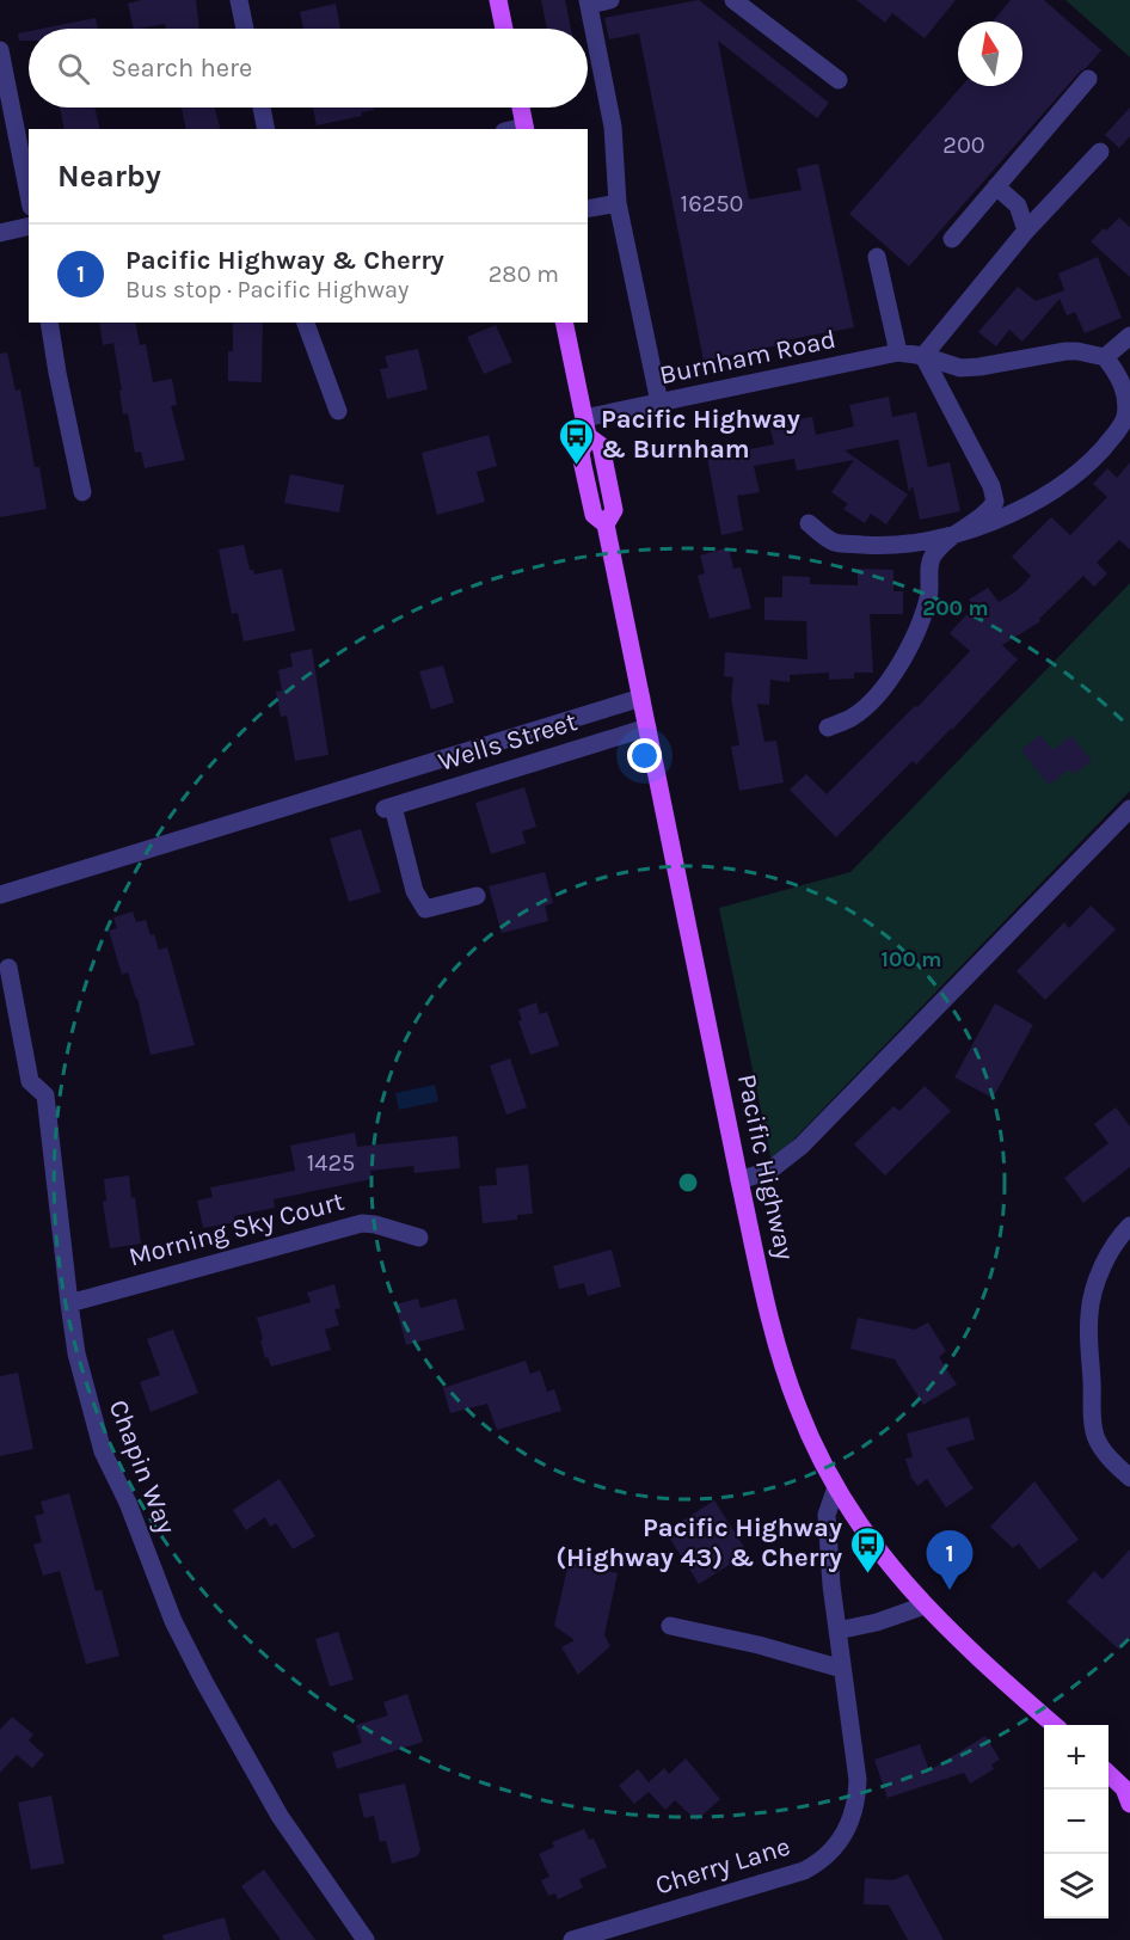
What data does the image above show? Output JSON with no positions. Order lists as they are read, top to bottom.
{
  "streets": {
    "main road": ["Pacific Highway"],
    "street": [
      "Burnham Road",
      "Wells Street",
      "Morning Sky Court",
      "Chapin Way",
      "Cherry Lane"
    ]
  },
  "crossings": [
    ["Burnham Road", "Pacific Highway"],
    ["Wells Street", "Pacific Highway"],
    ["Pacific Highway", "Cherry Lane"],
    ["Morning Sky Court", "Chapin Way"]
  ],
  "places": {
    "bus stop": ["Pacific Highway & Burnham", "Pacific Highway (Highway 43) & Cherry"]
  },
  "house_numbers": ["200", "16250", "1425"],
  "north": "top",
  "page": {
    "search": "Search here",
    "heading": "Nearby",
    "list": [
      {
        "mark": "1",
        "name": "Pacific Highway & Cherry",
        "note": "Bus stop · Pacific Highway",
        "value": "280 m"
      }
    ],
    "pins": "1",
    "map_buttons": ["+", "−"]
  },
  "rings": ["200 m", "100 m"]
}
